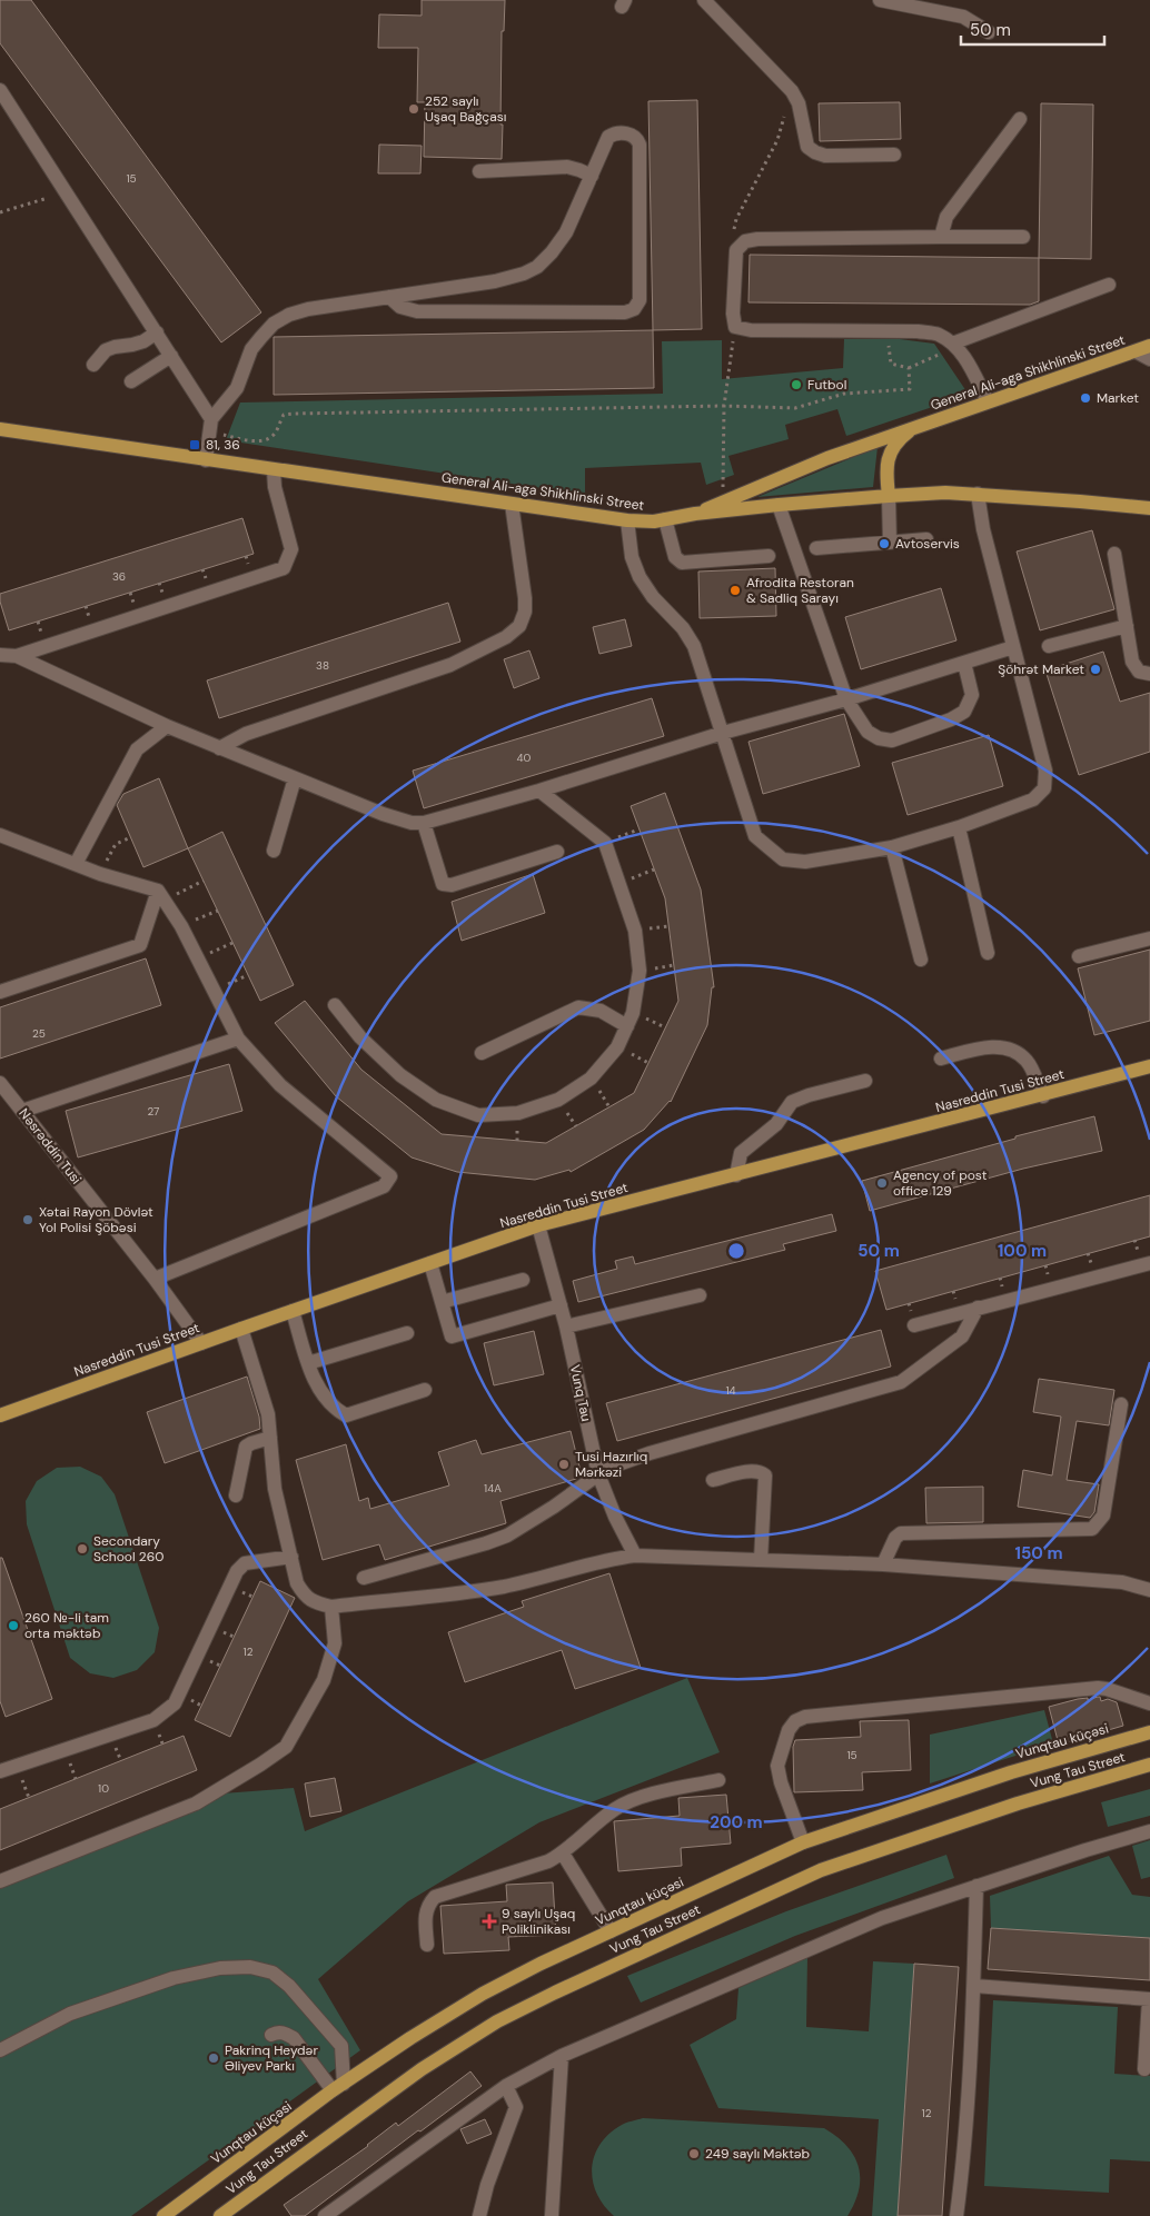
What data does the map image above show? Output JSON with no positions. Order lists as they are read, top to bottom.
{
  "streets": {
    "main road": [
      "General Ali-aga Shikhlinski Street",
      "Nasreddin Tusi Street",
      "Vunqtau küçəsi",
      "Vung Tau Street"
    ],
    "street": ["Nəsrəddin Tusi", "Vunq Tau"]
  },
  "crossings": [
    ["Nasreddin Tusi Street", "Nəsrəddin Tusi"],
    ["Nasreddin Tusi Street", "Vunq Tau"]
  ],
  "places": {
    "other": [
      "252 saylı Uşaq Bağçası",
      "Futbol",
      "Market",
      "Avtoservis",
      "Afrodita Restoran & Sadliq Sarayı",
      "Şöhrət Market",
      "Agency of post office 129",
      "Xətai Rayon Dövlət Yol Polisi Şöbəsi",
      "Tusi Hazırlıq Mərkəzi",
      "Secondary School 260",
      "260 №-li tam orta məktəb",
      "Pakrinq Heydər Əliyev Parkı",
      "249 saylı Məktəb"
    ],
    "transit": ["81, 36"],
    "health": ["9 saylı Uşaq Poliklinikası"]
  },
  "house_numbers": [
    "15",
    "36",
    "38",
    "40",
    "25",
    "27",
    "14",
    "14A",
    "12",
    "15",
    "10",
    "12"
  ],
  "scale_bar": "50 m",
  "rings": [
    "50 m",
    "100 m",
    "150 m",
    "200 m"
  ]
}
